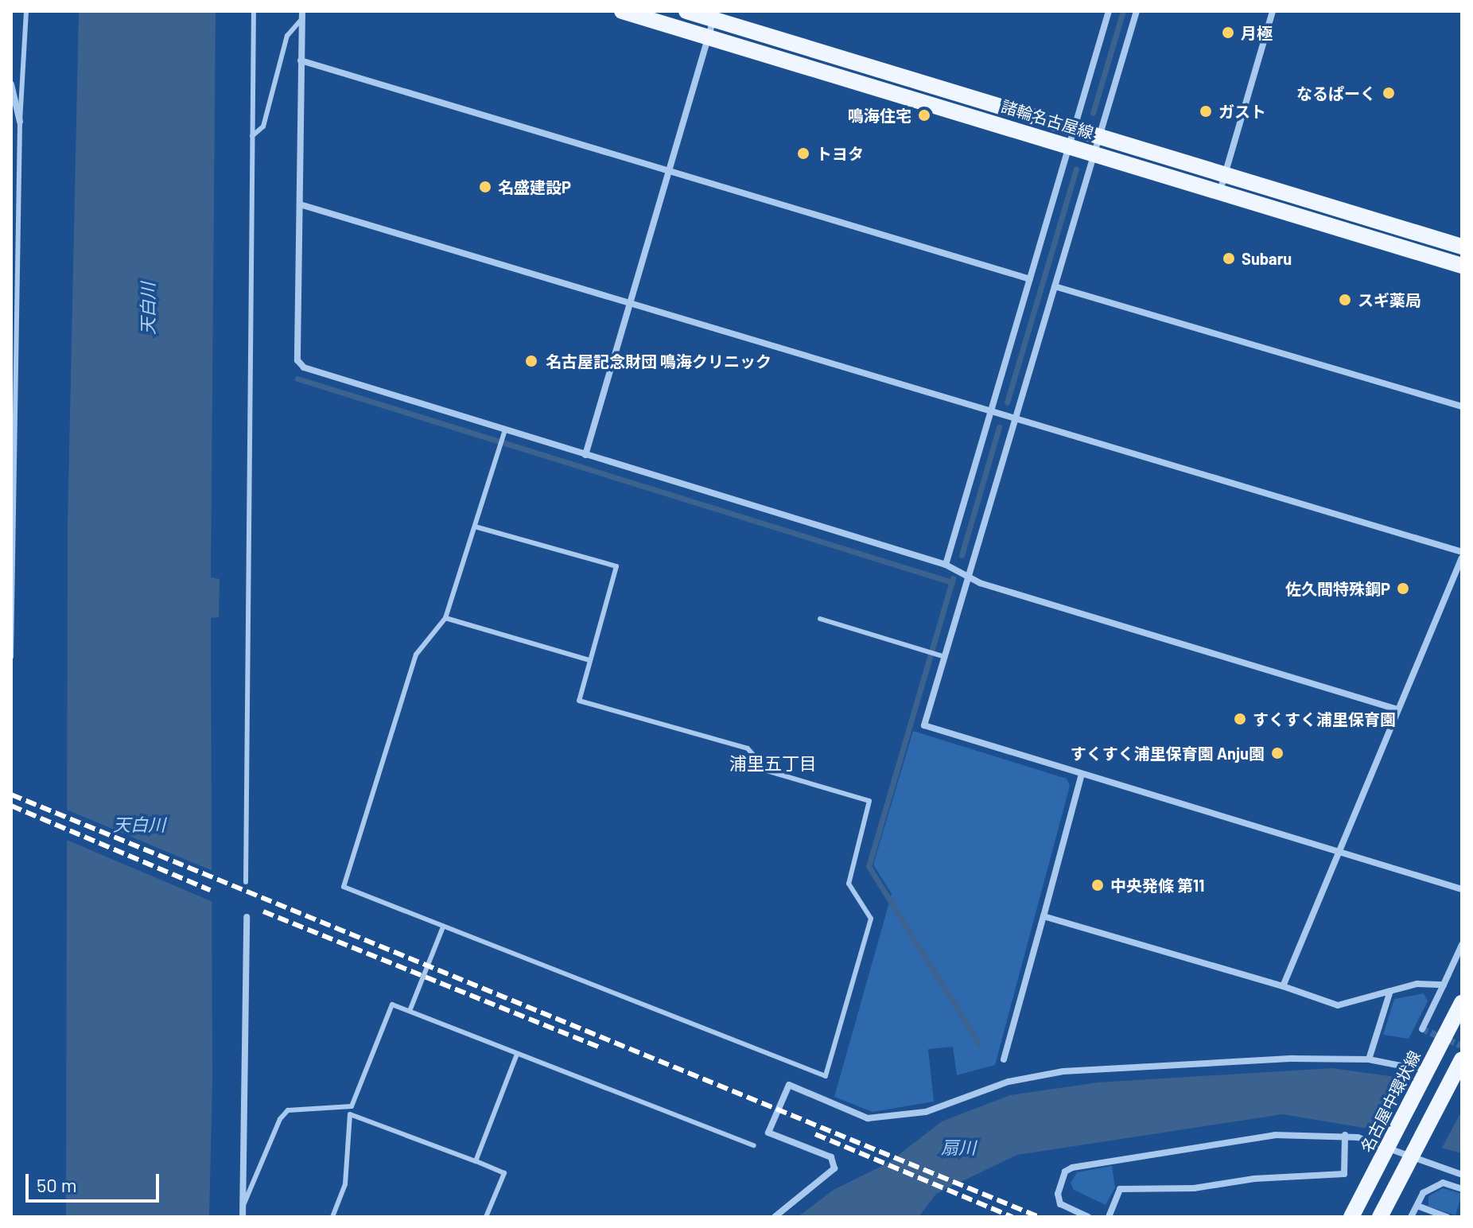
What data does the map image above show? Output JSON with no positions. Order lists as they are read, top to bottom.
{
  "streets": {
    "main road": ["諸輪名古屋線", "名古屋中環状線"]
  },
  "districts": ["浦里五丁目"],
  "water": ["天白川", "扇川"],
  "places": [
    "月極",
    "なるぱーく",
    "ガスト",
    "鳴海住宅",
    "トヨタ",
    "名盛建設P",
    "Subaru",
    "スギ薬局",
    "名古屋記念財団 鳴海クリニック",
    "佐久間特殊鋼P",
    "すくすく浦里保育園",
    "すくすく浦里保育園 Anju園",
    "中央発條 第11"
  ],
  "scale_bar": "50 m"
}
